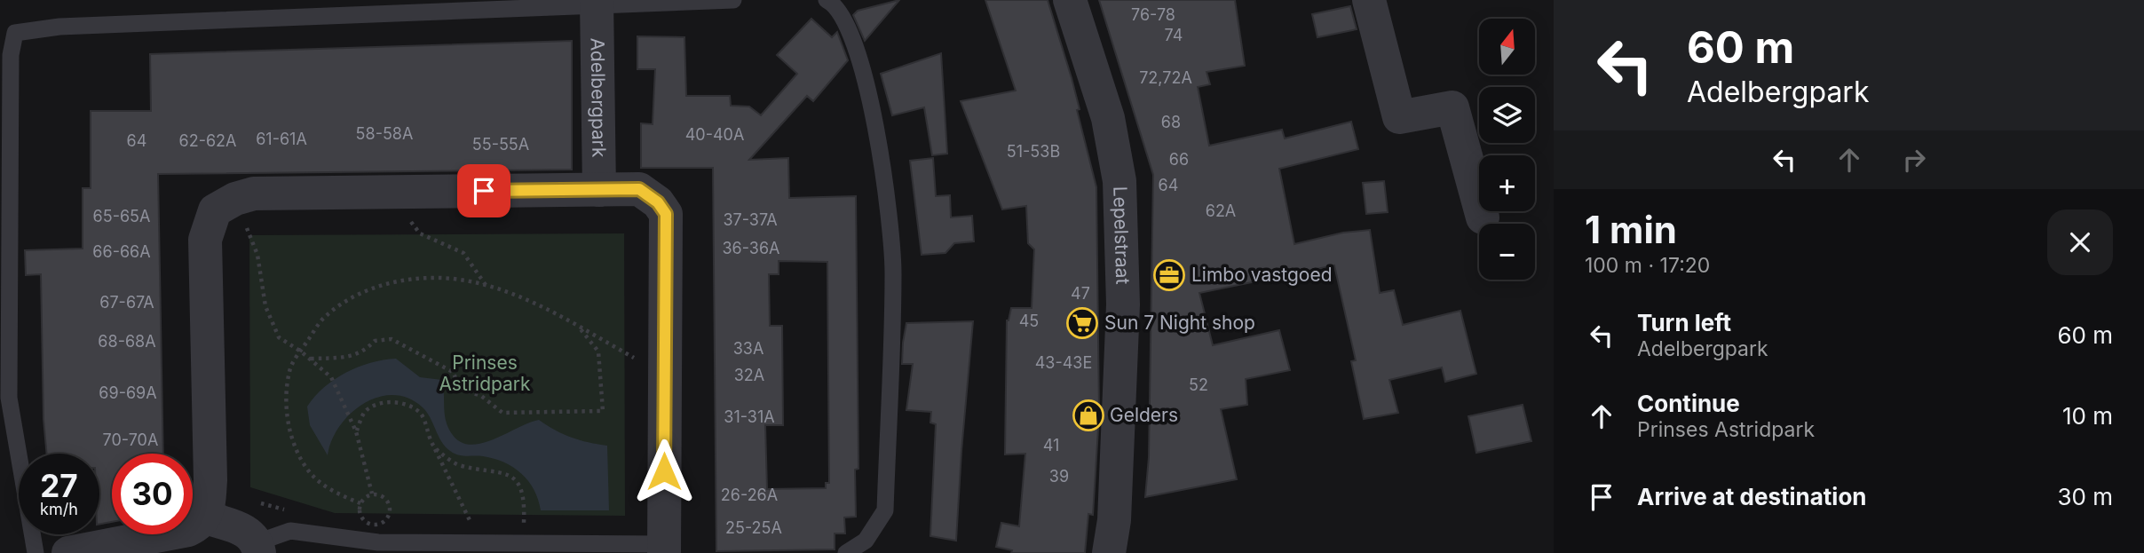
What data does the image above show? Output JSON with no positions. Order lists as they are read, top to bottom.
{
  "streets": {
    "street": ["Adelbergpark", "Lepelstraat"]
  },
  "parks": ["Prinses Astridpark"],
  "places": {
    "office": ["Limbo vastgoed"],
    "supermarket": ["Sun 7 Night shop"],
    "shop": ["Gelders"]
  },
  "house_numbers": [
    "76-78",
    "74",
    "72,72A",
    "68",
    "58-58A",
    "40-40A",
    "61-61A",
    "64",
    "62-62A",
    "55-55A",
    "51-53B",
    "66",
    "64",
    "62A",
    "65-65A",
    "37-37A",
    "36-36A",
    "66-66A",
    "47",
    "67-67A",
    "45",
    "68-68A",
    "33A",
    "43-43E",
    "32A",
    "52",
    "69-69A",
    "31-31A",
    "70-70A",
    "41",
    "39",
    "26-26A",
    "25-25A"
  ],
  "north": "top",
  "page": {
    "turn": ["60 m", "Adelbergpark"],
    "map_buttons": ["+", "−"],
    "heading": ["1 min", "100 m · 17:20"],
    "list": [
      {
        "name": "Turn left",
        "note": "Adelbergpark",
        "value": "60 m"
      },
      {
        "name": "Continue",
        "note": "Prinses Astridpark",
        "value": "10 m"
      },
      {
        "name": "Arrive at destination",
        "value": "30 m"
      }
    ],
    "speed": "27 km/h",
    "limit": "30"
  }
}
